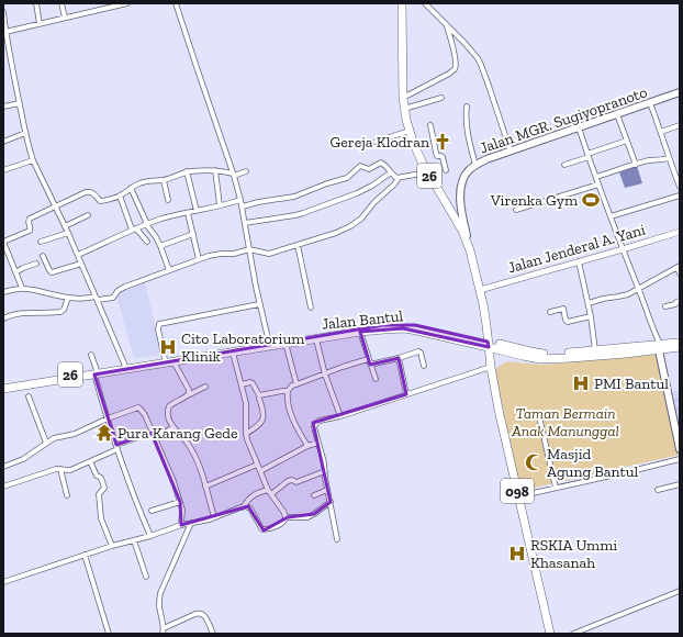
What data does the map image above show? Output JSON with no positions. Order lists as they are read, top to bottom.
{
  "streets": {
    "main road": [
      "Jalan MGR. Sugiyopranoto",
      "26",
      "Jalan Bantul",
      "098"
    ],
    "street": ["Jalan Jenderal A. Yani"]
  },
  "crossings": [
    ["Jalan MGR. Sugiyopranoto", "26"],
    ["26", "Jalan Jenderal A. Yani"],
    ["26", "Jalan Bantul"],
    ["26", "098"],
    ["Jalan Bantul", "098"]
  ],
  "parks": ["Taman Bermain Anak Manunggal"],
  "places": {
    "church": ["Gereja Klodran"],
    "sports": ["Virenka Gym"],
    "hospital": ["Cito Laboratorium Klinik", "PMI Bantul", "RSKIA Ummi Khasanah"],
    "temple": ["Pura Karang Gede"],
    "mosque": ["Masjid Agung Bantul"]
  }
}
